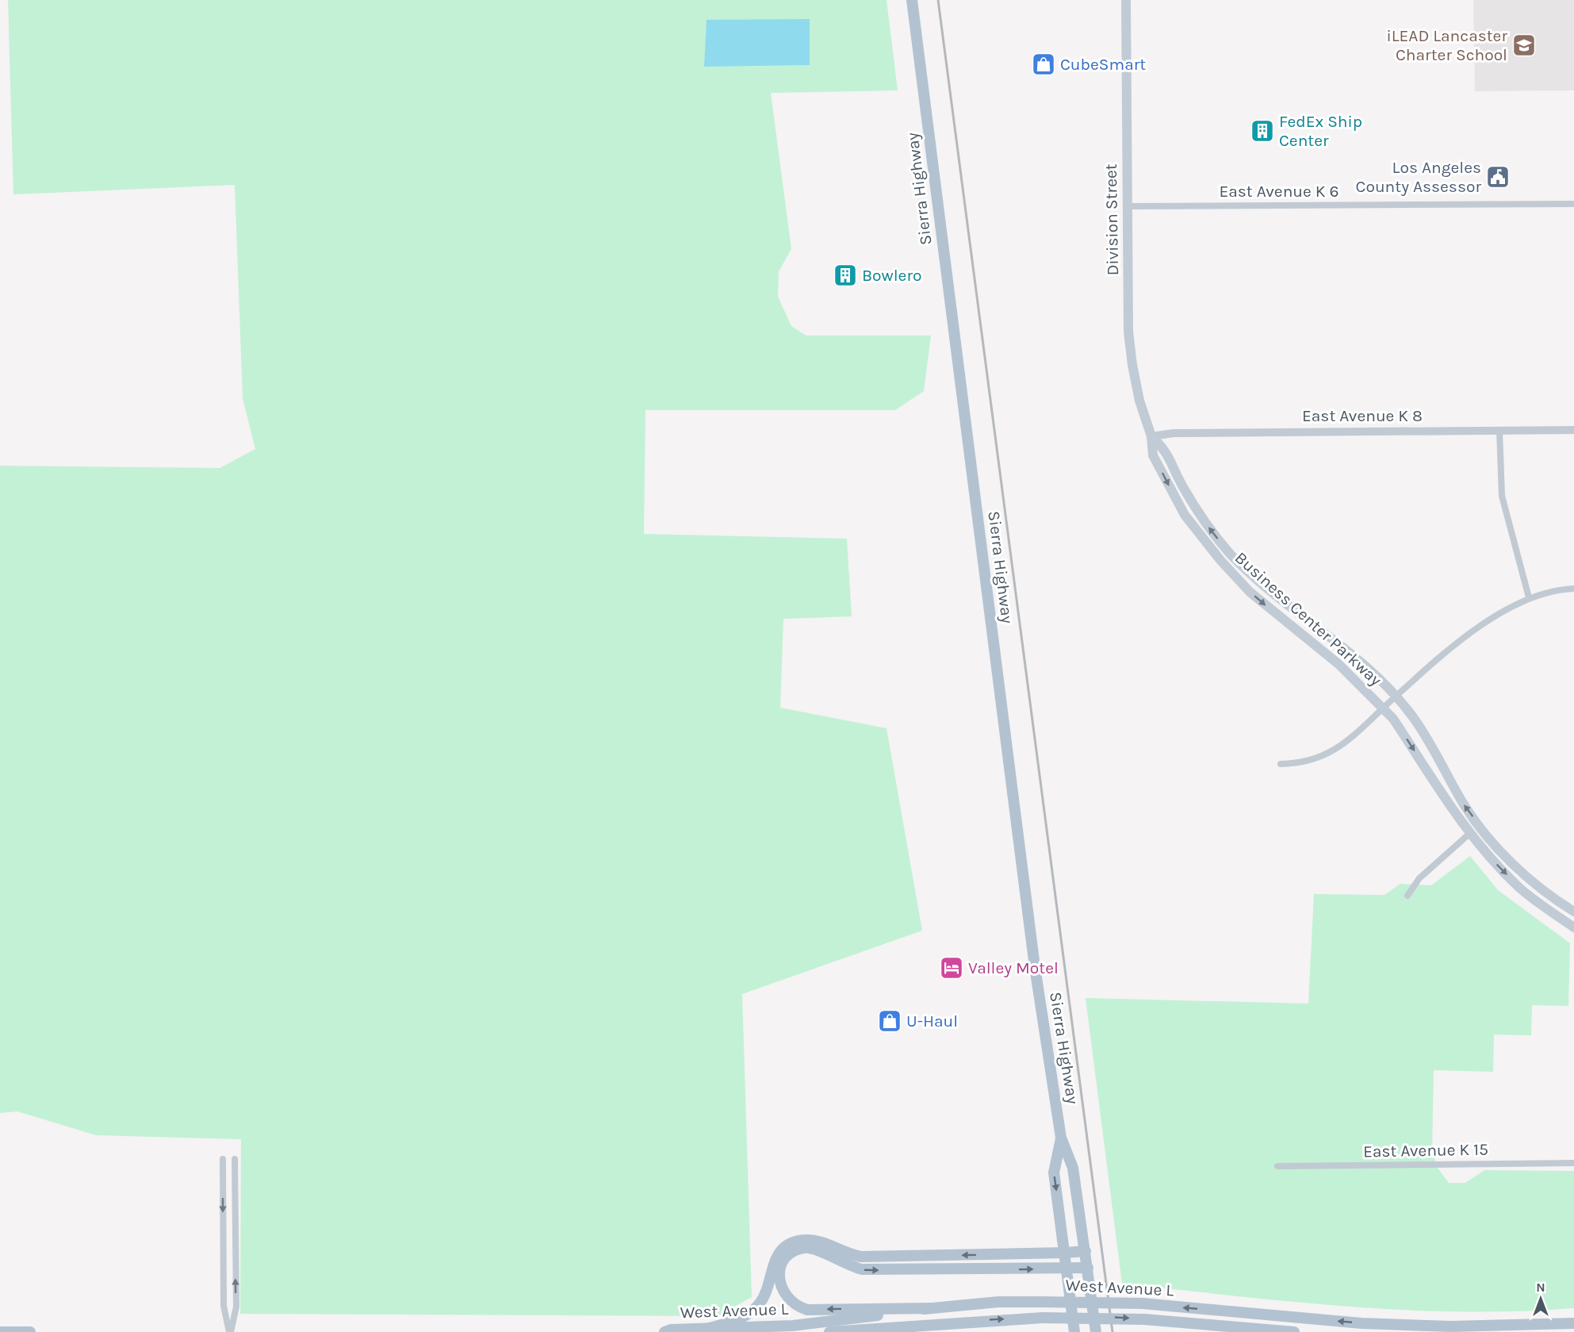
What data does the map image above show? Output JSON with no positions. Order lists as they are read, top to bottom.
{
  "streets": {
    "main road": [
      "Sierra Highway",
      "Division Street",
      "Business Center Parkway",
      "West Avenue L"
    ],
    "street": ["East Avenue K 6", "East Avenue K 8", "East Avenue K 15"]
  },
  "crossings": [
    ["East Avenue K 6", "Division Street"],
    ["Division Street", "East Avenue K 8"],
    ["Division Street", "Business Center Parkway"],
    ["East Avenue K 8", "Business Center Parkway"]
  ],
  "places": {
    "school or university": ["iLEAD Lancaster Charter School"],
    "shop": ["CubeSmart", "U-Haul"],
    "building": ["FedEx Ship Center", "Bowlero"],
    "public building": ["Los Angeles County Assessor"],
    "hotel": ["Valley Motel"]
  },
  "north": "top"
}
